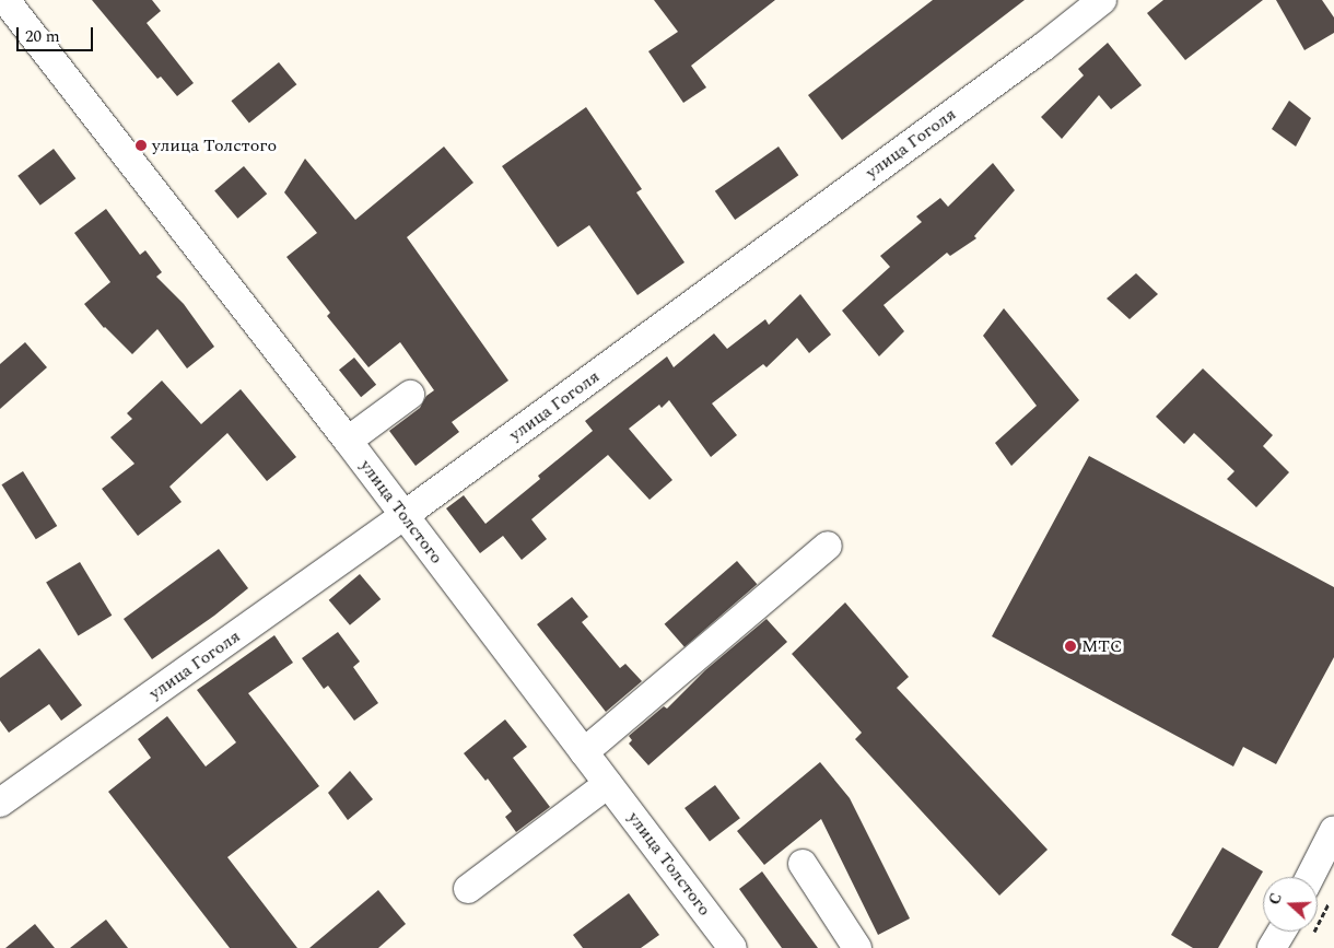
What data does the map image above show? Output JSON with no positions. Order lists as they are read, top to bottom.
{
  "streets": {
    "street": ["улица Гоголя", "улица Толстого"]
  },
  "crossings": [
    ["улица Гоголя", "улица Толстого"]
  ],
  "places": ["улица Толстого", "МТС"],
  "scale_bar": "20 m",
  "north": "left"
}
